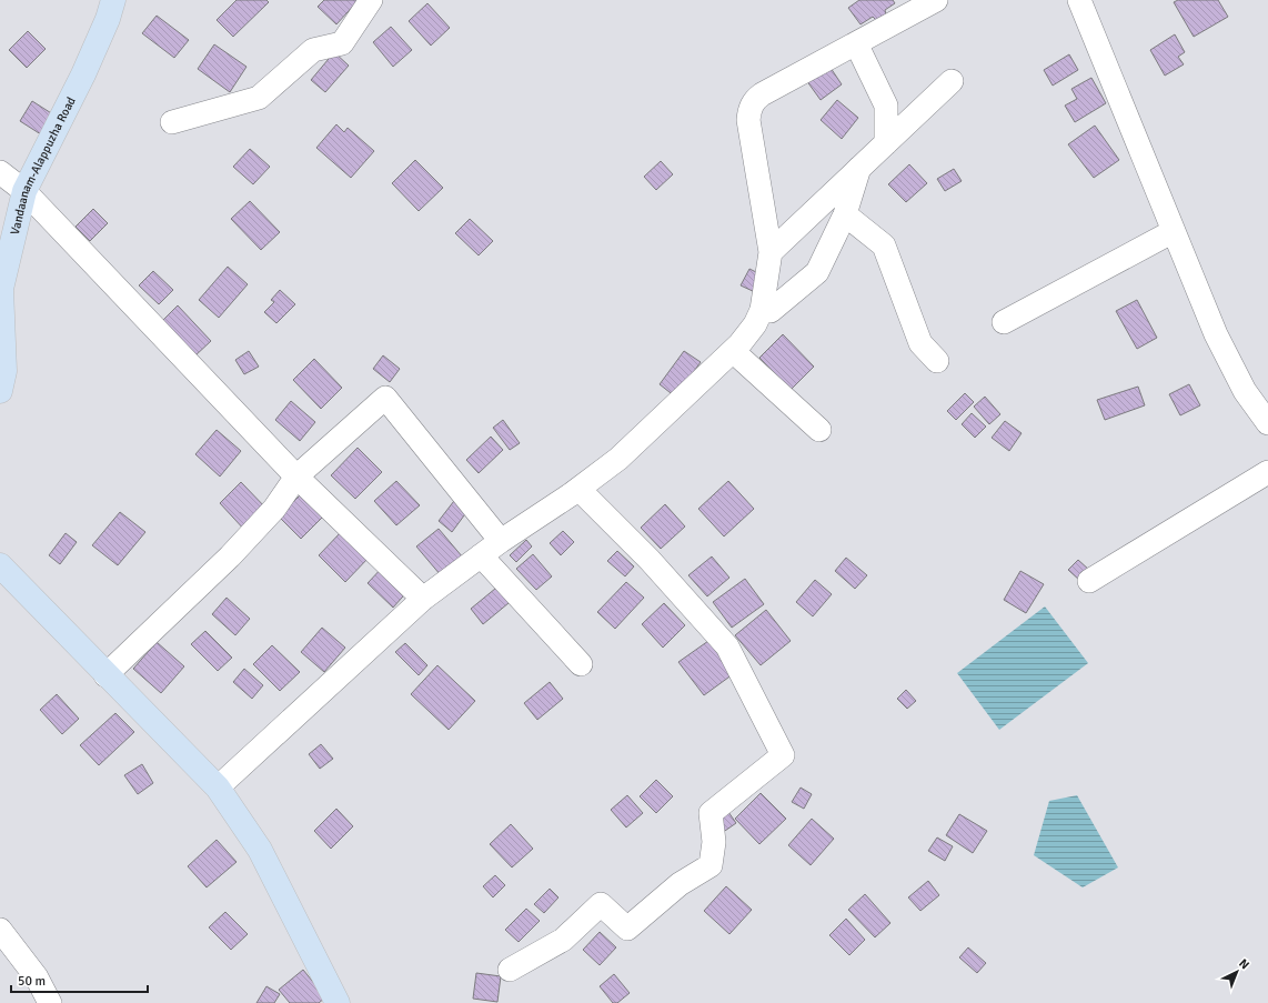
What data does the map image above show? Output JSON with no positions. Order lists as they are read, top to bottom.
{
  "streets": {
    "main road": ["Vandaanam-Alappuzha Road"]
  },
  "scale_bar": "50 m",
  "north": "top right"
}
